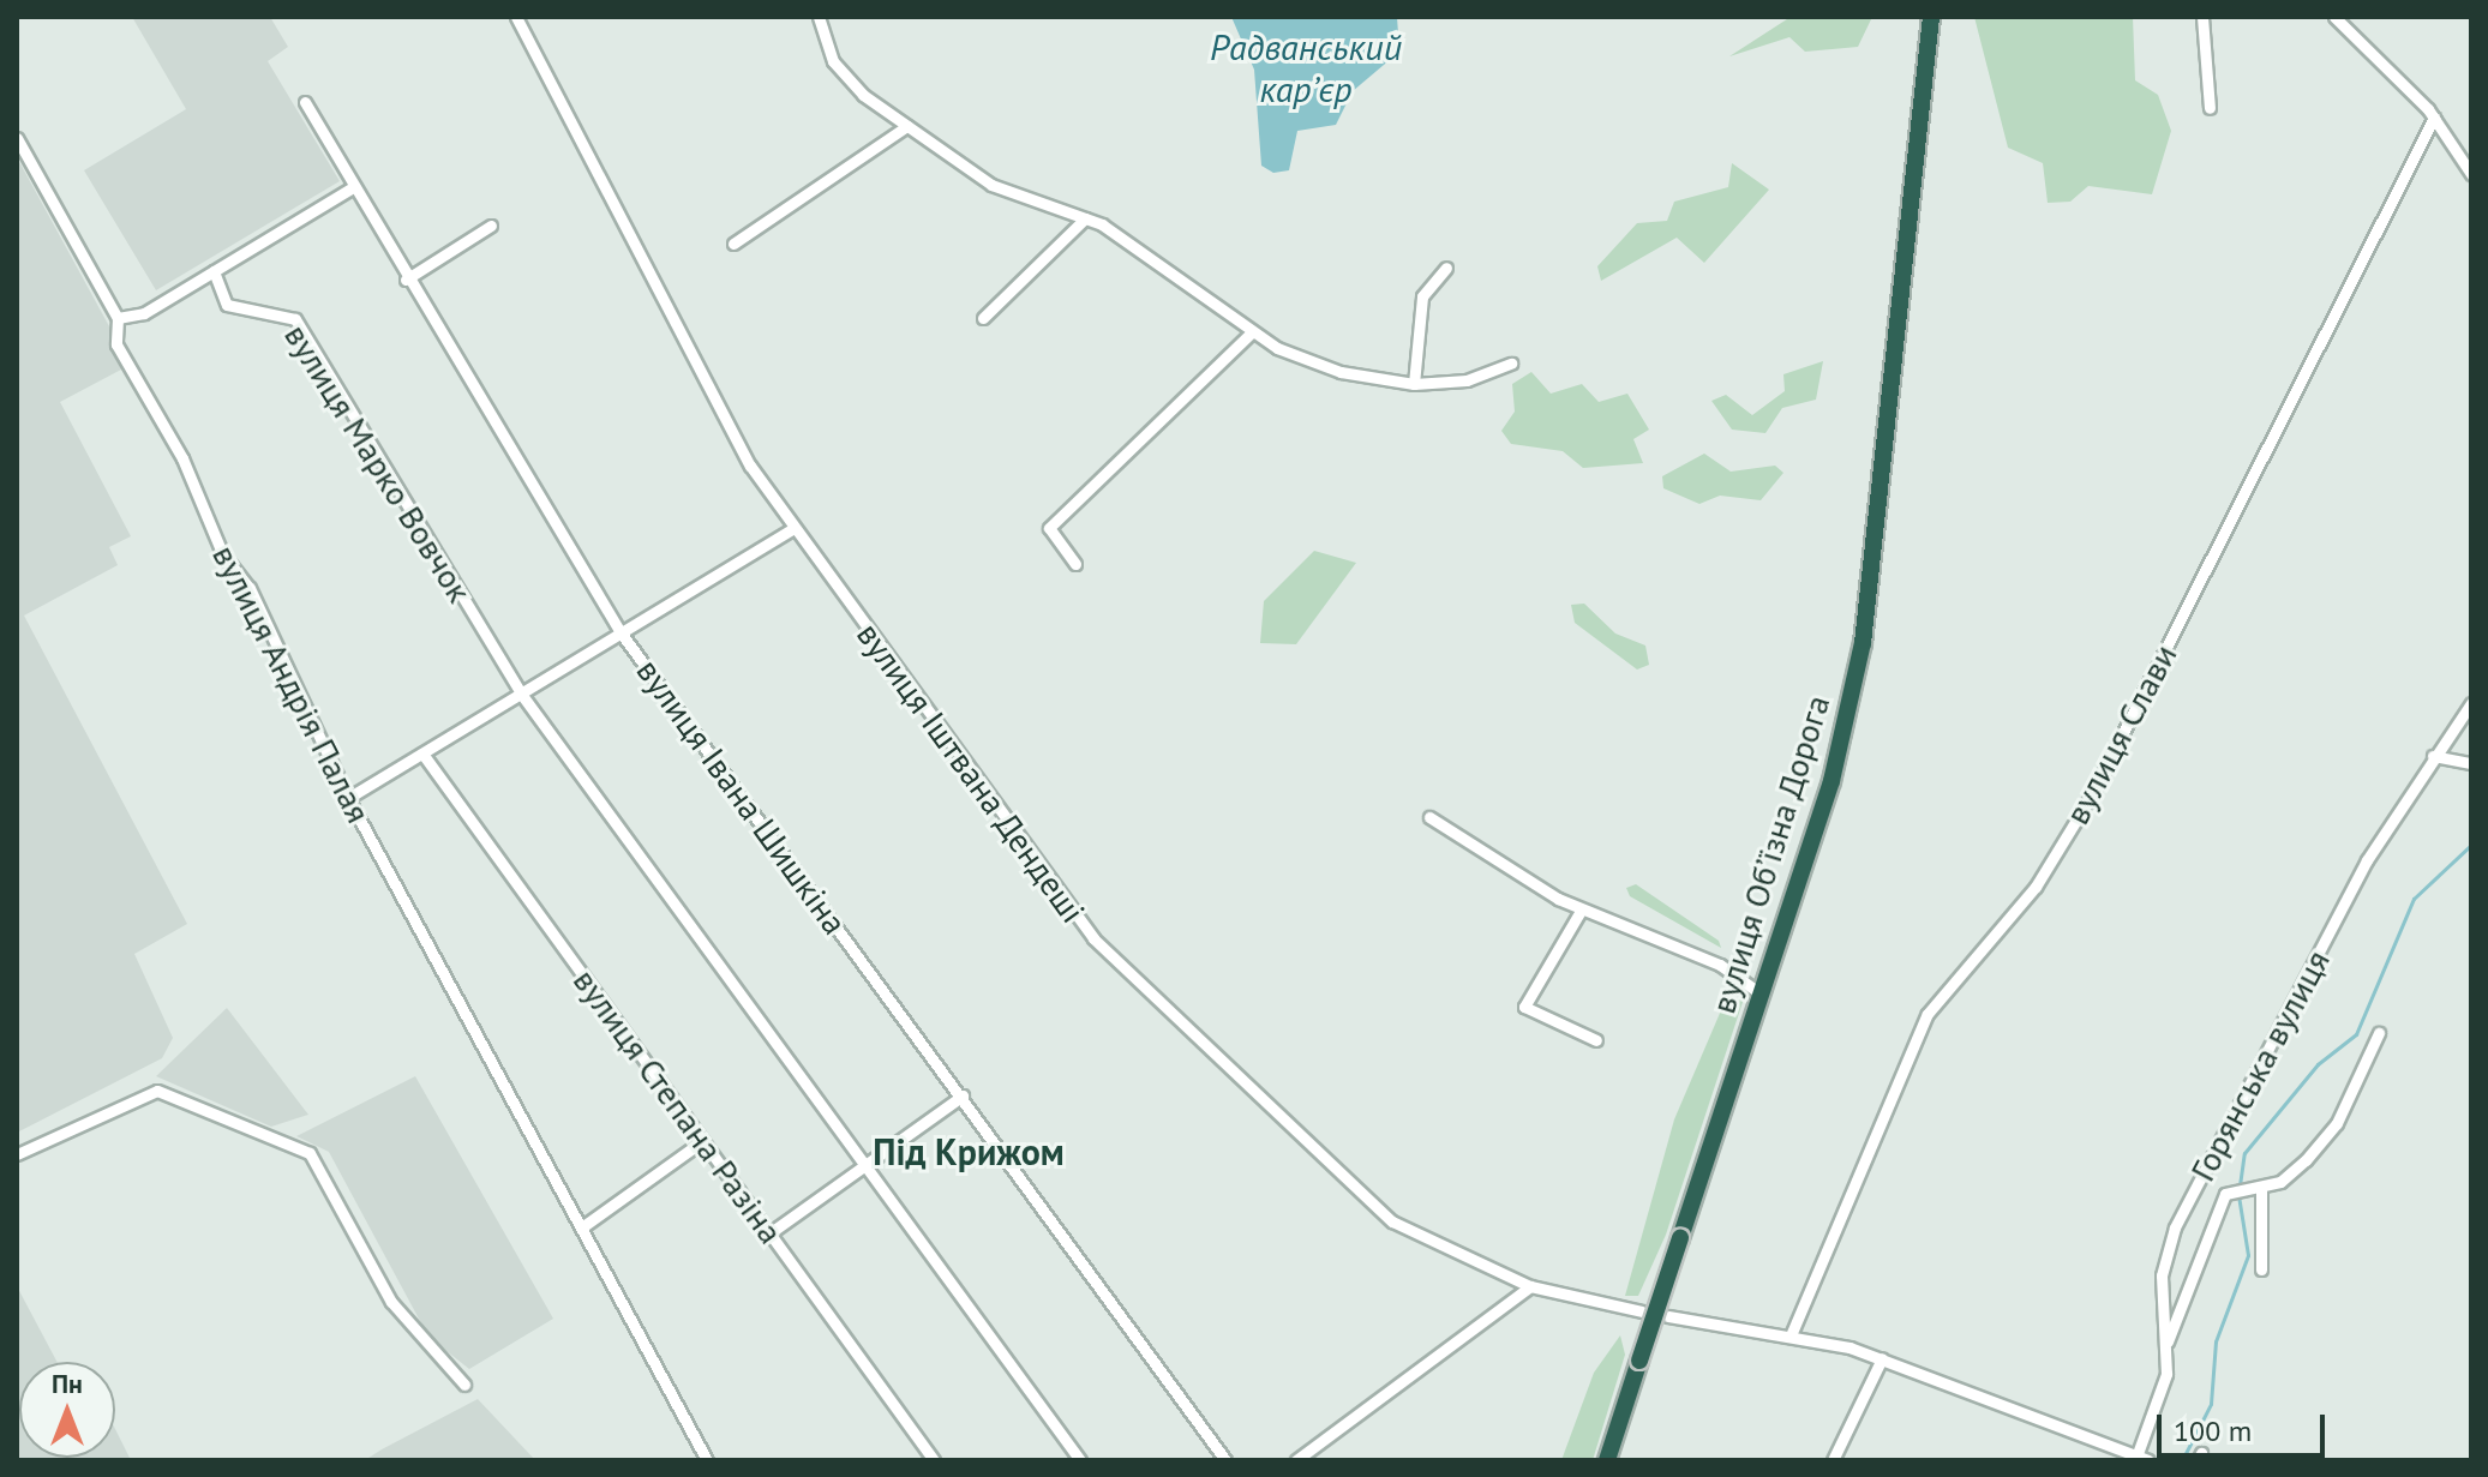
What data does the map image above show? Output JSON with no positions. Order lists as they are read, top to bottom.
{
  "streets": {
    "highway": ["вулиця Обʼїзна Дорога"],
    "street": [
      "вулиця Марко Вовчок",
      "вулиця Андрія Палая",
      "вулиця Слави",
      "вулиця Іштвана Дендеші",
      "вулиця Івана Шишкіна",
      "Горянська вулиця",
      "вулиця Степана Разіна"
    ]
  },
  "districts": ["Під Крижом"],
  "water": ["Радванський карʼєр"],
  "scale_bar": "100 m",
  "north": "top"
}
